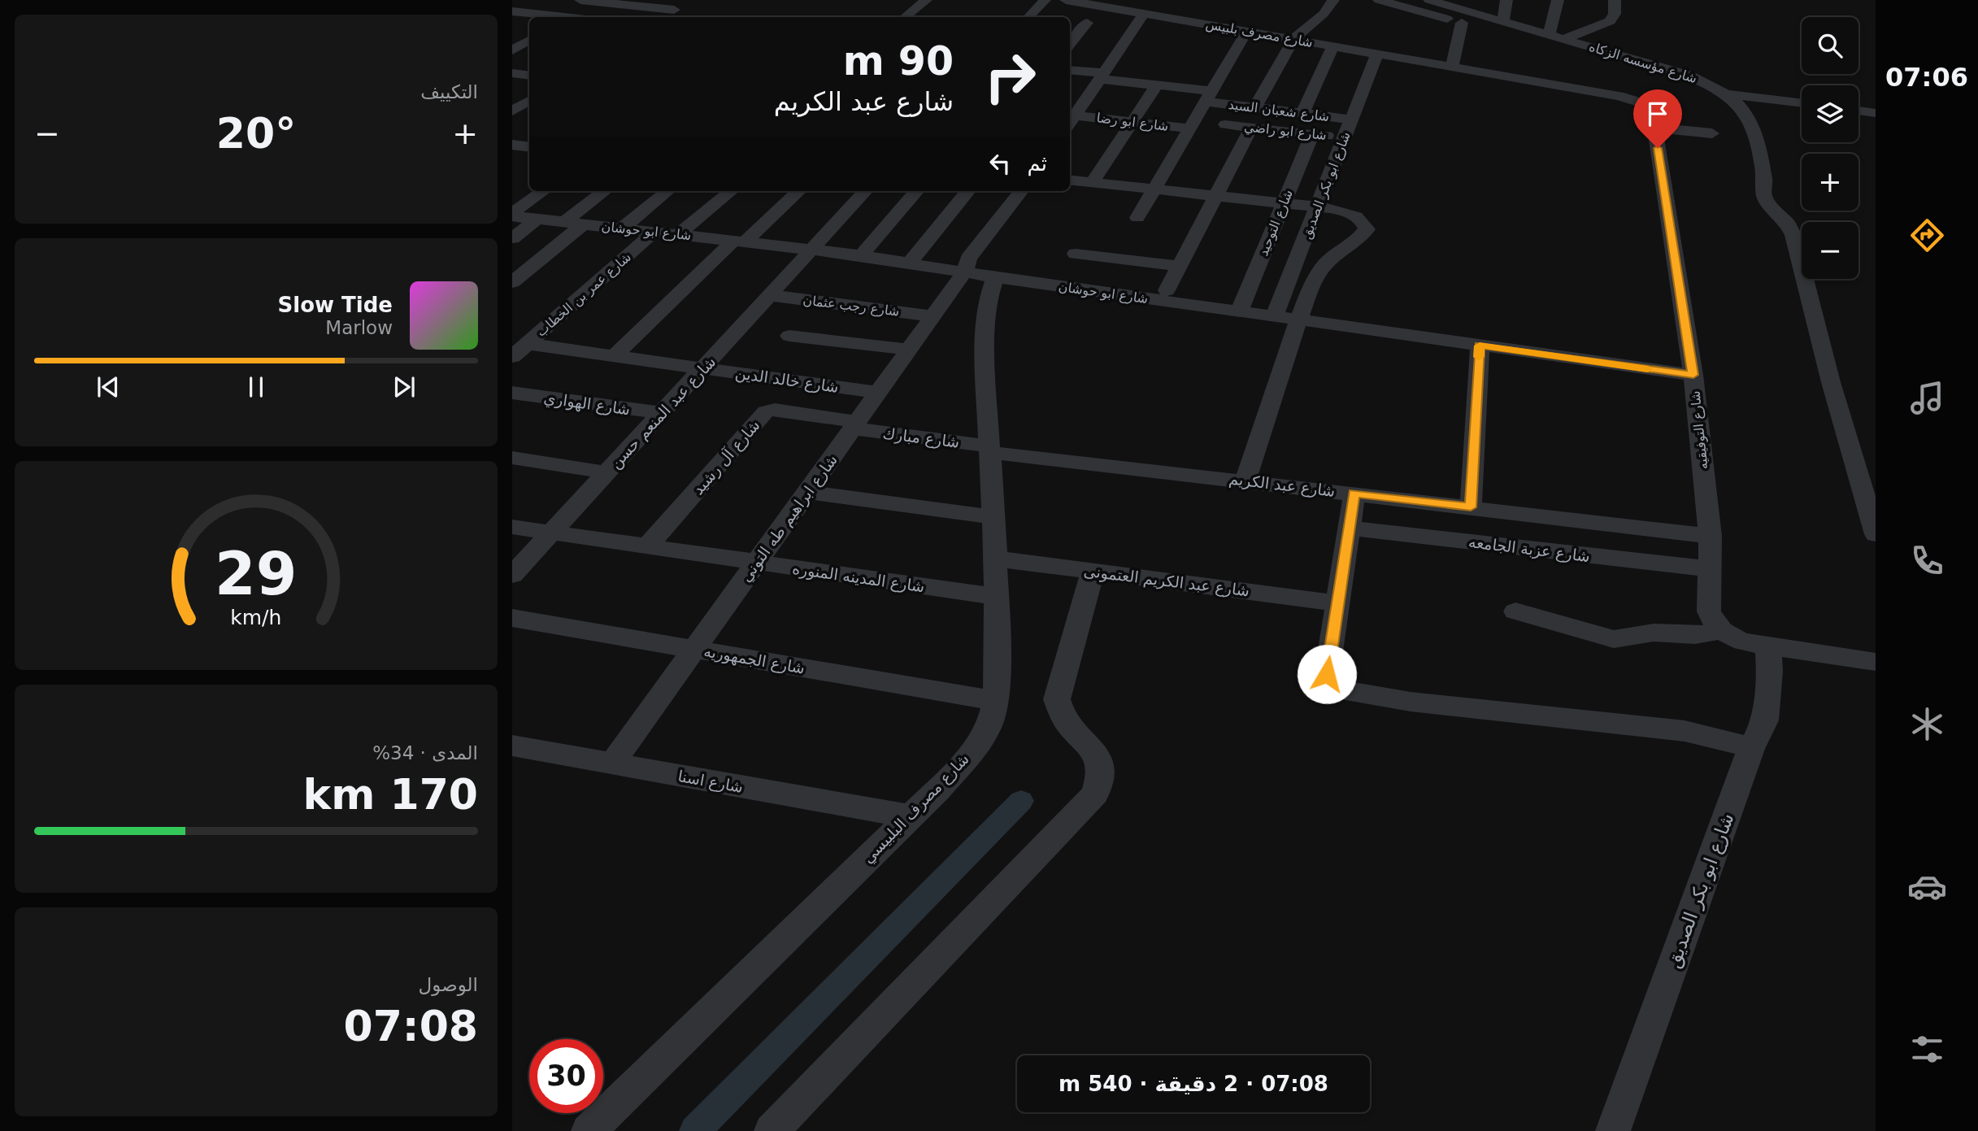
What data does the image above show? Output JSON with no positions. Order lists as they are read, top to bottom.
{
  "streets": {
    "street": [
      "شارع مصرف بلبيس",
      "شارع مؤسسه الزكاه",
      "شارع شعبان السيد",
      "شارع ابو رضا",
      "شارع ابو راضي",
      "شارع ابو بكر الصديق",
      "شارع التوحيد",
      "شارع ابو حوشان",
      "شارع عمر بن الخطاب",
      "شارع رجب عثمان",
      "شارع خالد الدين",
      "شارع الهواري",
      "شارع عبد المنعم حسن",
      "شارع التوفيقيه",
      "شارع مبارك",
      "شارع آل رشيد",
      "شارع عبد الكريم",
      "شارع ابراهيم طه التوني",
      "شارع عزبة الجامعه",
      "شارع المدينه المنوره",
      "شارع عبد الكريم العتمونى",
      "شارع الجمهوريه",
      "شارع اسنا",
      "شارع مصرف البلبيسي"
    ]
  },
  "crossings": [
    ["شارع مصرف بلبيس", "شارع ابو بكر الصديق"],
    ["شارع مصرف بلبيس", "شارع التوفيقيه"],
    ["شارع شعبان السيد", "شارع ابو بكر الصديق"],
    ["شارع ابو راضي", "شارع ابو بكر الصديق"],
    ["شارع ابو راضي", "شارع التوحيد"],
    ["شارع ابو بكر الصديق", "شارع ابو حوشان"],
    ["شارع التوحيد", "شارع ابو حوشان"],
    ["شارع ابو حوشان", "شارع عمر بن الخطاب"],
    ["شارع ابو حوشان", "شارع عبد المنعم حسن"],
    ["شارع ابو حوشان", "شارع التوفيقيه"],
    ["شارع ابو حوشان", "شارع ابراهيم طه التوني"],
    ["شارع ابو حوشان", "شارع مصرف البلبيسي"],
    ["شارع عمر بن الخطاب", "شارع خالد الدين"],
    ["شارع رجب عثمان", "شارع عبد المنعم حسن"],
    ["شارع رجب عثمان", "شارع ابراهيم طه التوني"],
    ["شارع خالد الدين", "شارع عبد المنعم حسن"],
    ["شارع خالد الدين", "شارع ابراهيم طه التوني"],
    ["شارع الهواري", "شارع عبد المنعم حسن"],
    ["شارع عبد المنعم حسن", "شارع المدينه المنوره"],
    ["شارع التوفيقيه", "شارع عبد الكريم"],
    ["شارع التوفيقيه", "شارع عزبة الجامعه"],
    ["شارع مبارك", "شارع آل رشيد"],
    ["شارع مبارك", "شارع عبد الكريم"],
    ["شارع مبارك", "شارع ابراهيم طه التوني"],
    ["شارع مبارك", "شارع مصرف البلبيسي"],
    ["شارع آل رشيد", "شارع ابراهيم طه التوني"],
    ["شارع آل رشيد", "شارع المدينه المنوره"],
    ["شارع عبد الكريم", "شارع مصرف البلبيسي"],
    ["شارع ابراهيم طه التوني", "شارع المدينه المنوره"],
    ["شارع ابراهيم طه التوني", "شارع الجمهوريه"],
    ["شارع ابراهيم طه التوني", "شارع اسنا"],
    ["شارع المدينه المنوره", "شارع مصرف البلبيسي"],
    ["شارع عبد الكريم العتمونى", "شارع مصرف البلبيسي"],
    ["شارع الجمهوريه", "شارع مصرف البلبيسي"],
    ["شارع اسنا", "شارع مصرف البلبيسي"]
  ],
  "page": {
    "tabs": "07:06",
    "tile": [
      "التكييف",
      ["المدى · 34%", "170 km"],
      ["الوصول", "07:08"]
    ],
    "map_buttons": ["+", "−"],
    "turn": ["90 m", "شارع عبد الكريم"],
    "heat": ["−", "20°", "+"],
    "then": "ثم",
    "song": ["Slow Tide", "Marlow"],
    "limit": "30",
    "trip": "07:08 · 2 دقيقة · 540 m",
    "gauge": ["29", "km/h"]
  }
}
